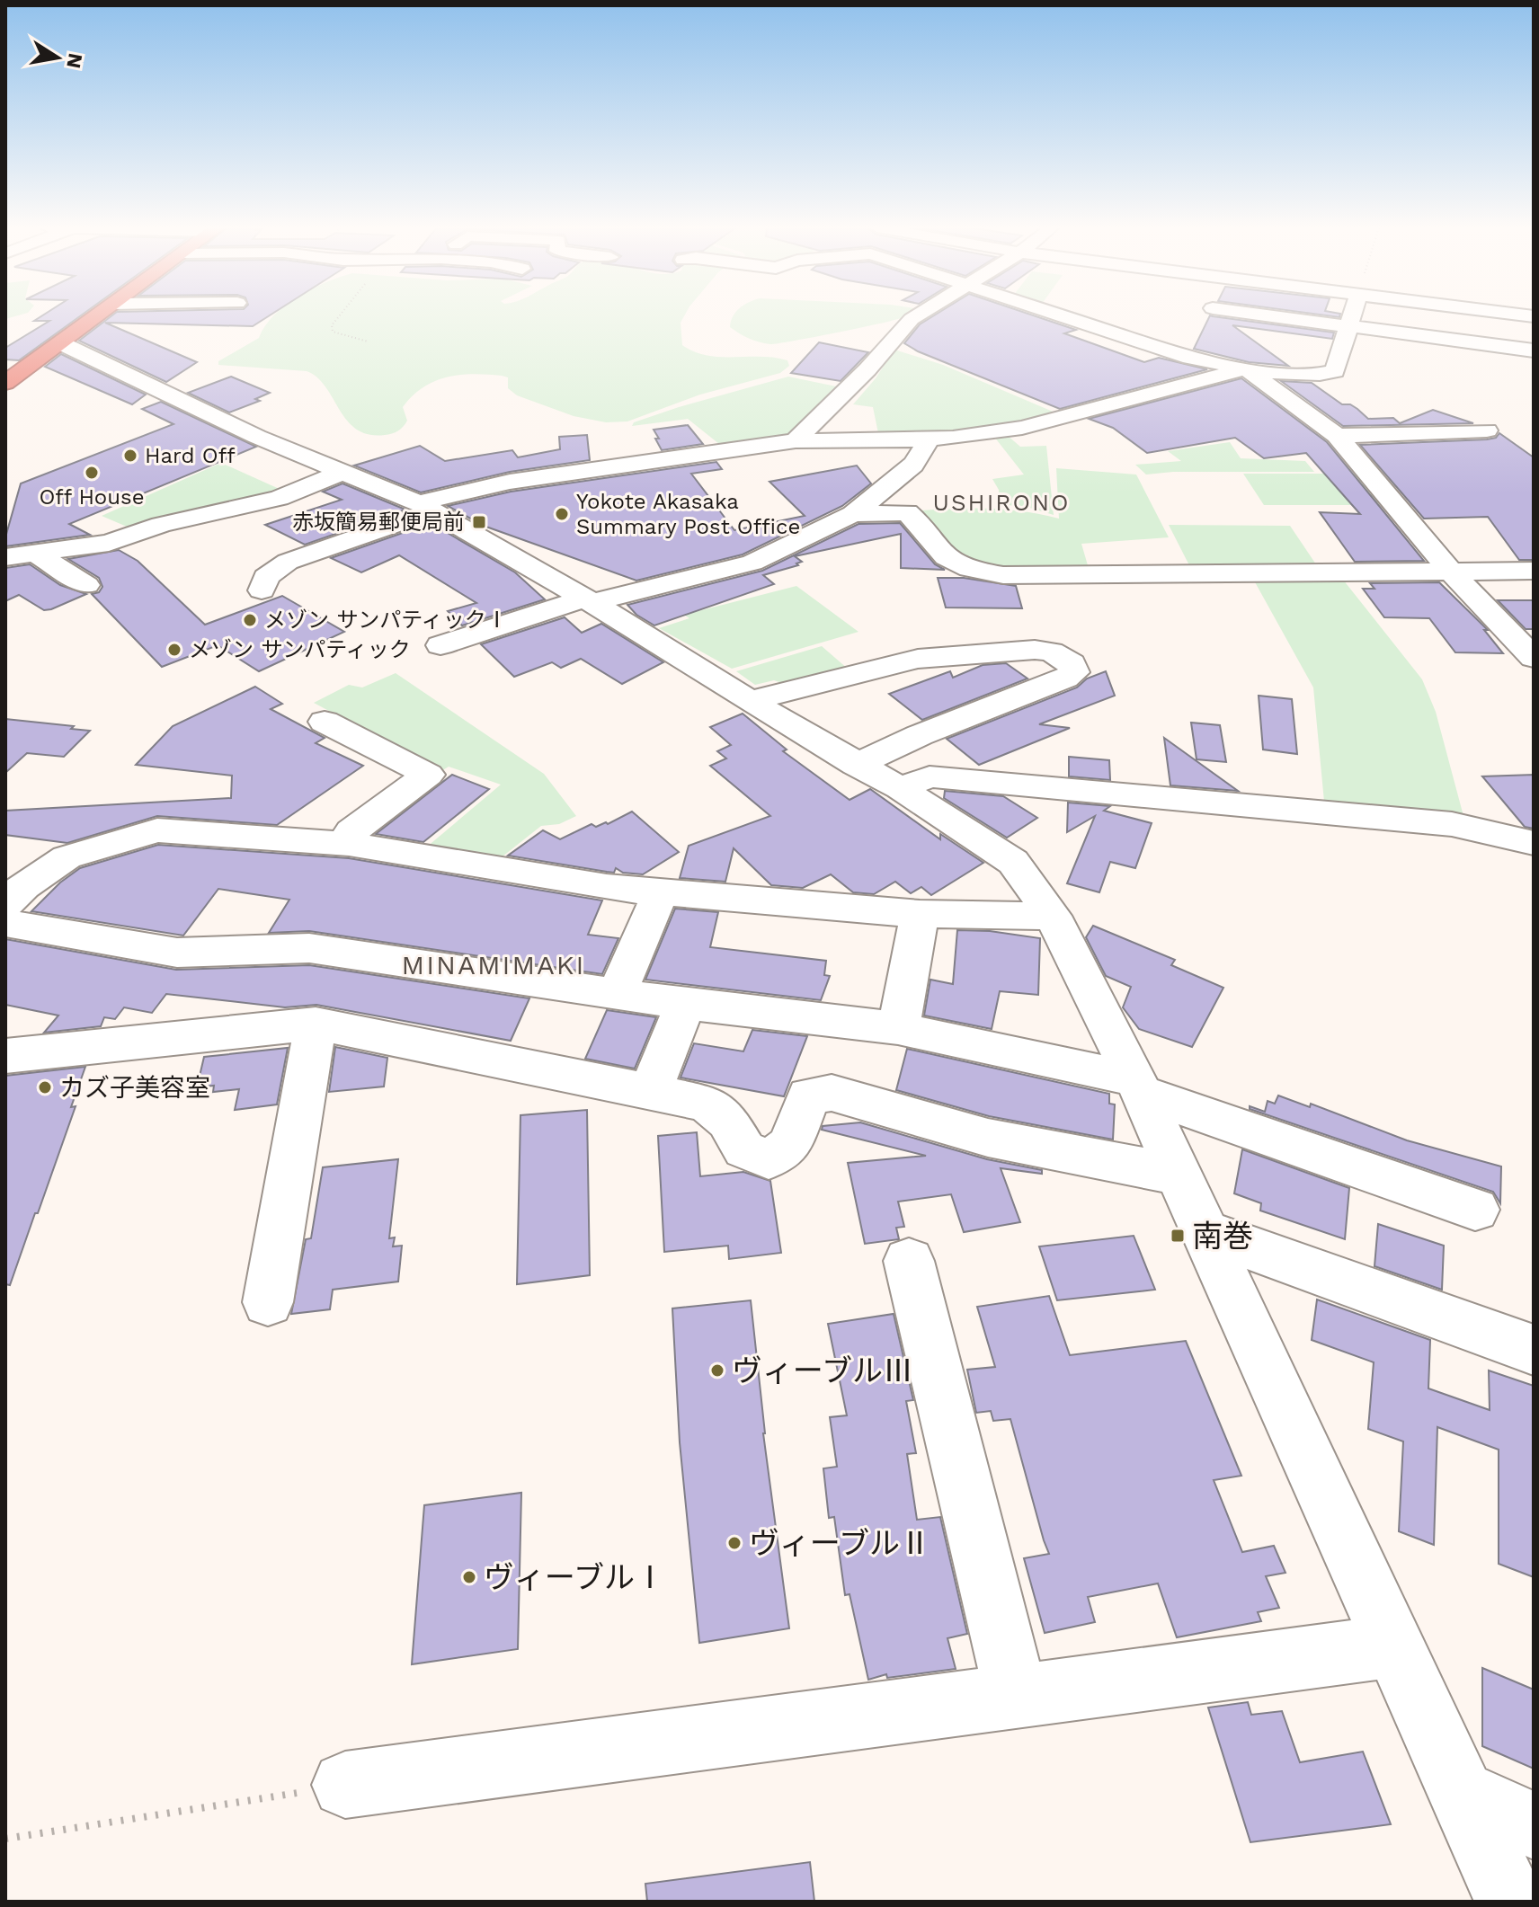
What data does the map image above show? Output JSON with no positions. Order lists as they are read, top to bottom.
{
  "districts": ["USHIRONO", "MINAMIMAKI"],
  "places": {
    "other": [
      "Hard Off",
      "Off House",
      "Yokote Akasaka Summary Post Office",
      "メゾン サンパティックⅠ",
      "メゾン サンパティック",
      "カズ子美容室",
      "ヴィーブルⅢ",
      "ヴィーブルⅡ",
      "ヴィーブルⅠ"
    ],
    "transit": ["赤坂簡易郵便局前", "南巻"]
  },
  "north": "right"
}
